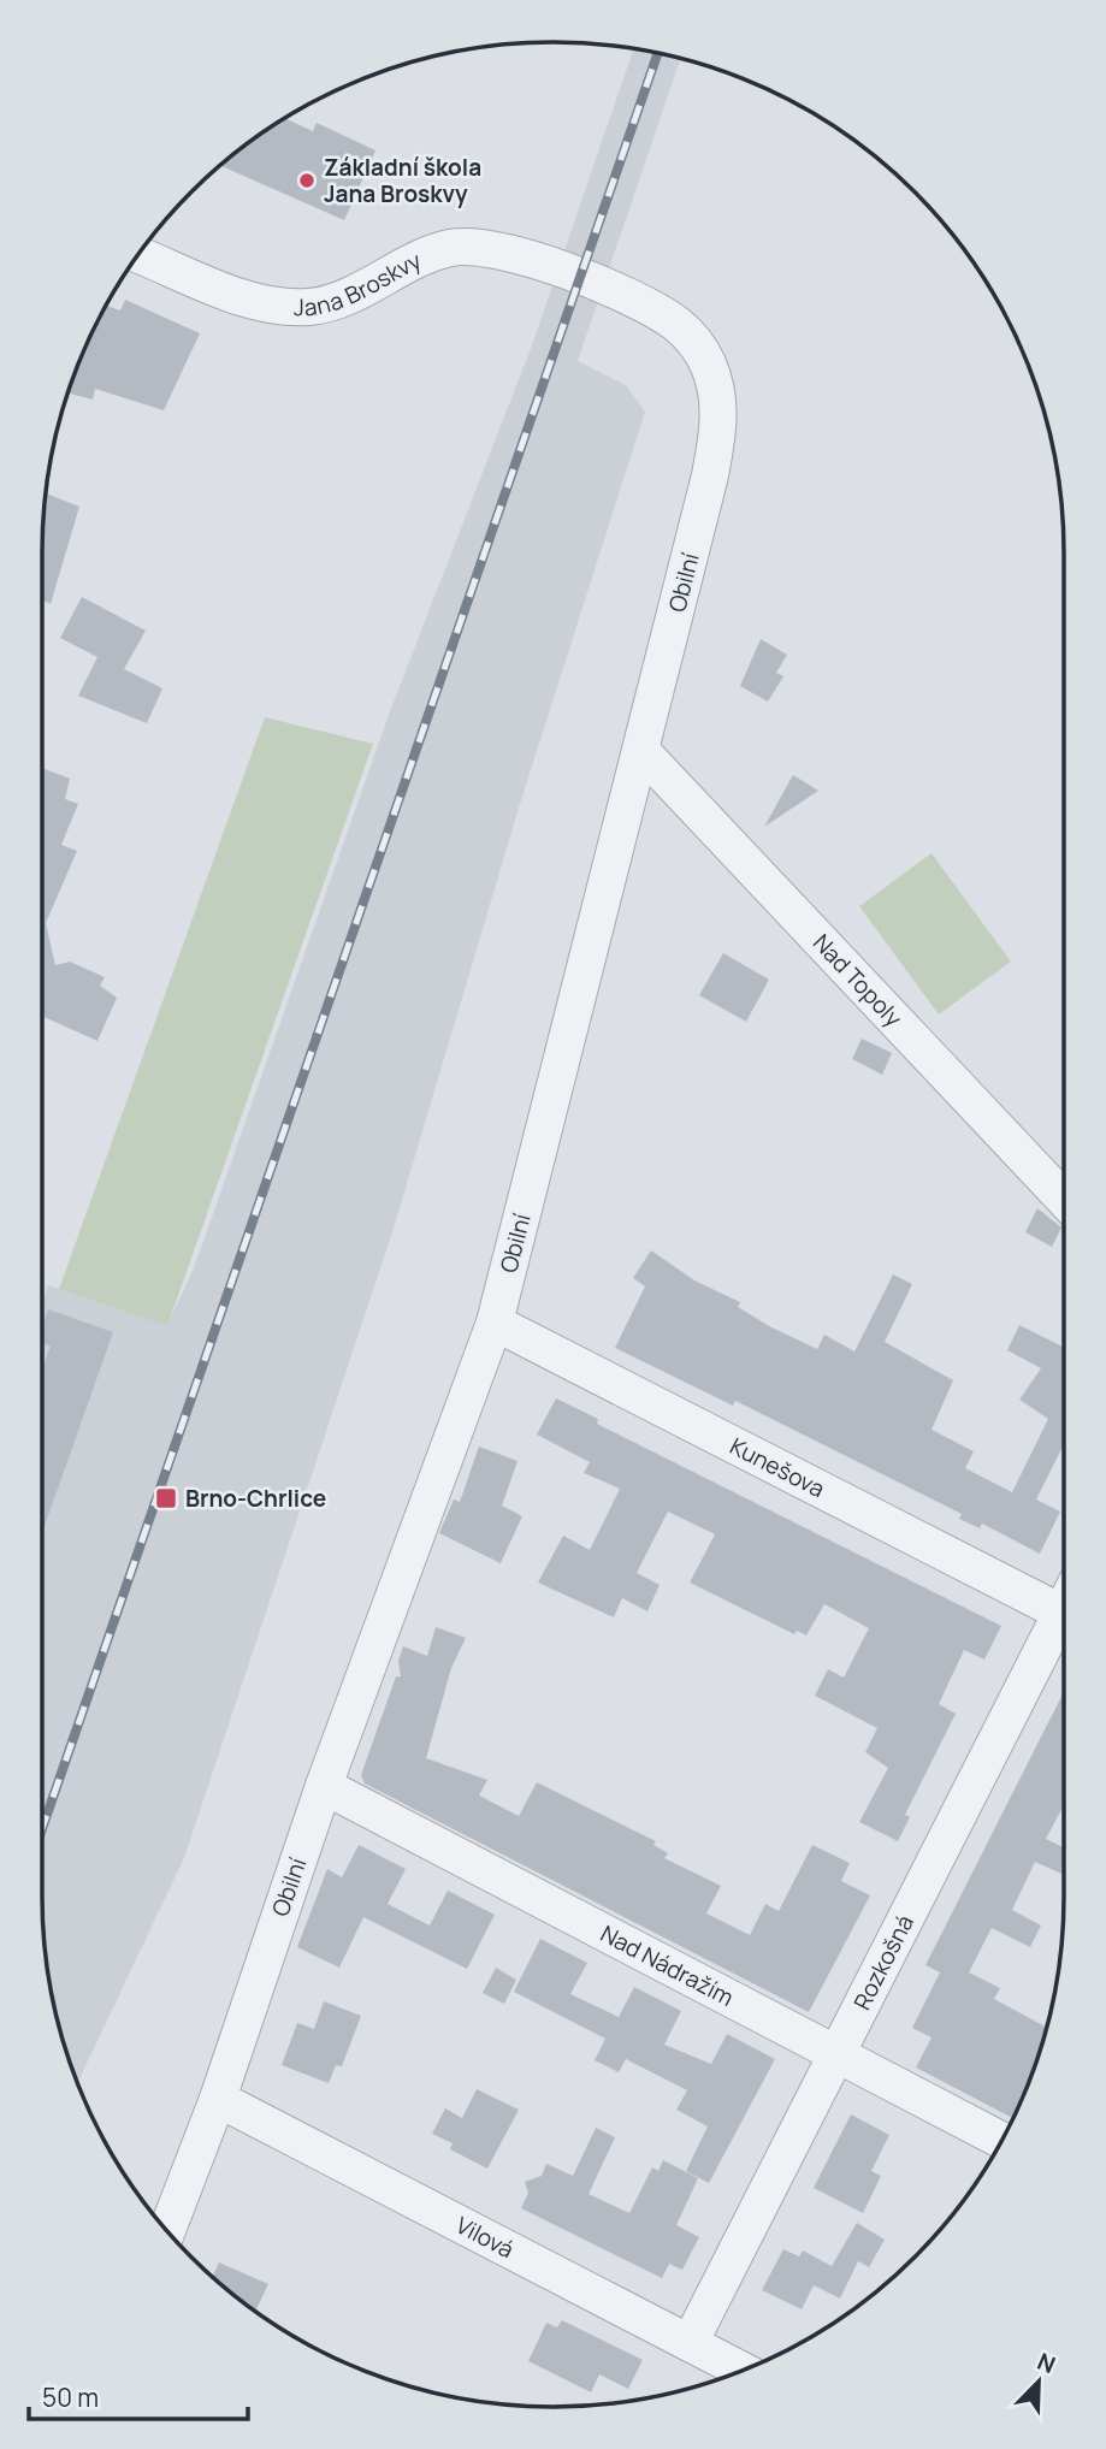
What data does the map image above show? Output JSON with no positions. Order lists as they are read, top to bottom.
{
  "streets": {
    "street": [
      "Jana Broskvy",
      "Obilní",
      "Nad Topoly",
      "Kunešova",
      "Rozkošná",
      "Nad Nádražím",
      "Vilová"
    ]
  },
  "crossings": [
    ["Jana Broskvy", "Obilní"],
    ["Obilní", "Nad Topoly"],
    ["Obilní", "Kunešova"],
    ["Obilní", "Nad Nádražím"],
    ["Obilní", "Vilová"],
    ["Rozkošná", "Nad Nádražím"],
    ["Rozkošná", "Vilová"]
  ],
  "places": {
    "other": ["Základní škola Jana Broskvy"],
    "transit": ["Brno-Chrlice"]
  },
  "scale_bar": "50 m",
  "north": "top right"
}
